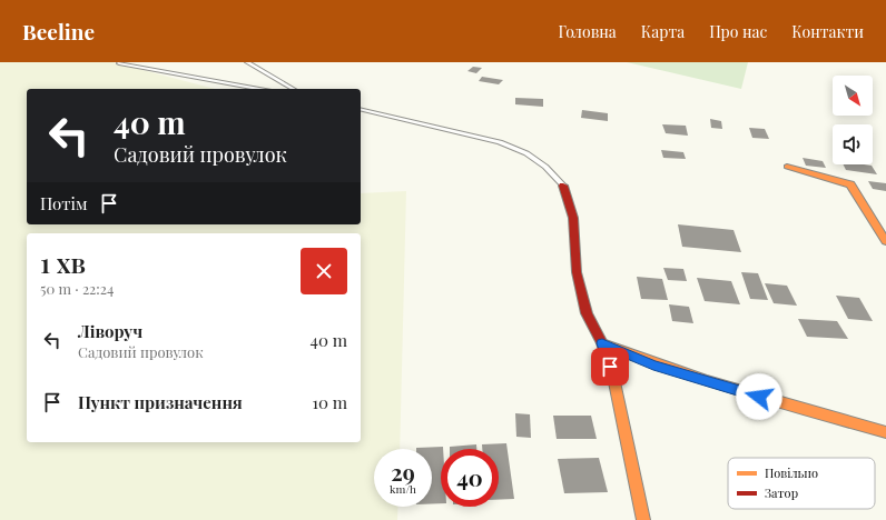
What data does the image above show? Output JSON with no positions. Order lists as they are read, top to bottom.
{
  "legend": ["Повільно", "Затор"],
  "north": "bottom right",
  "page": {
    "header": "Beeline",
    "nav": [
      "Головна",
      "Карта",
      "Про нас",
      "Контакти"
    ],
    "turn": ["40 m", "Садовий провулок"],
    "then": "Потім",
    "heading": ["1 хв", "50 m · 22:24"],
    "list": [
      {
        "name": "Ліворуч",
        "note": "Садовий провулок",
        "value": "40 m"
      },
      {
        "name": "Пункт призначення",
        "value": "10 m"
      }
    ],
    "speed": "29 km/h",
    "limit": "40"
  }
}
